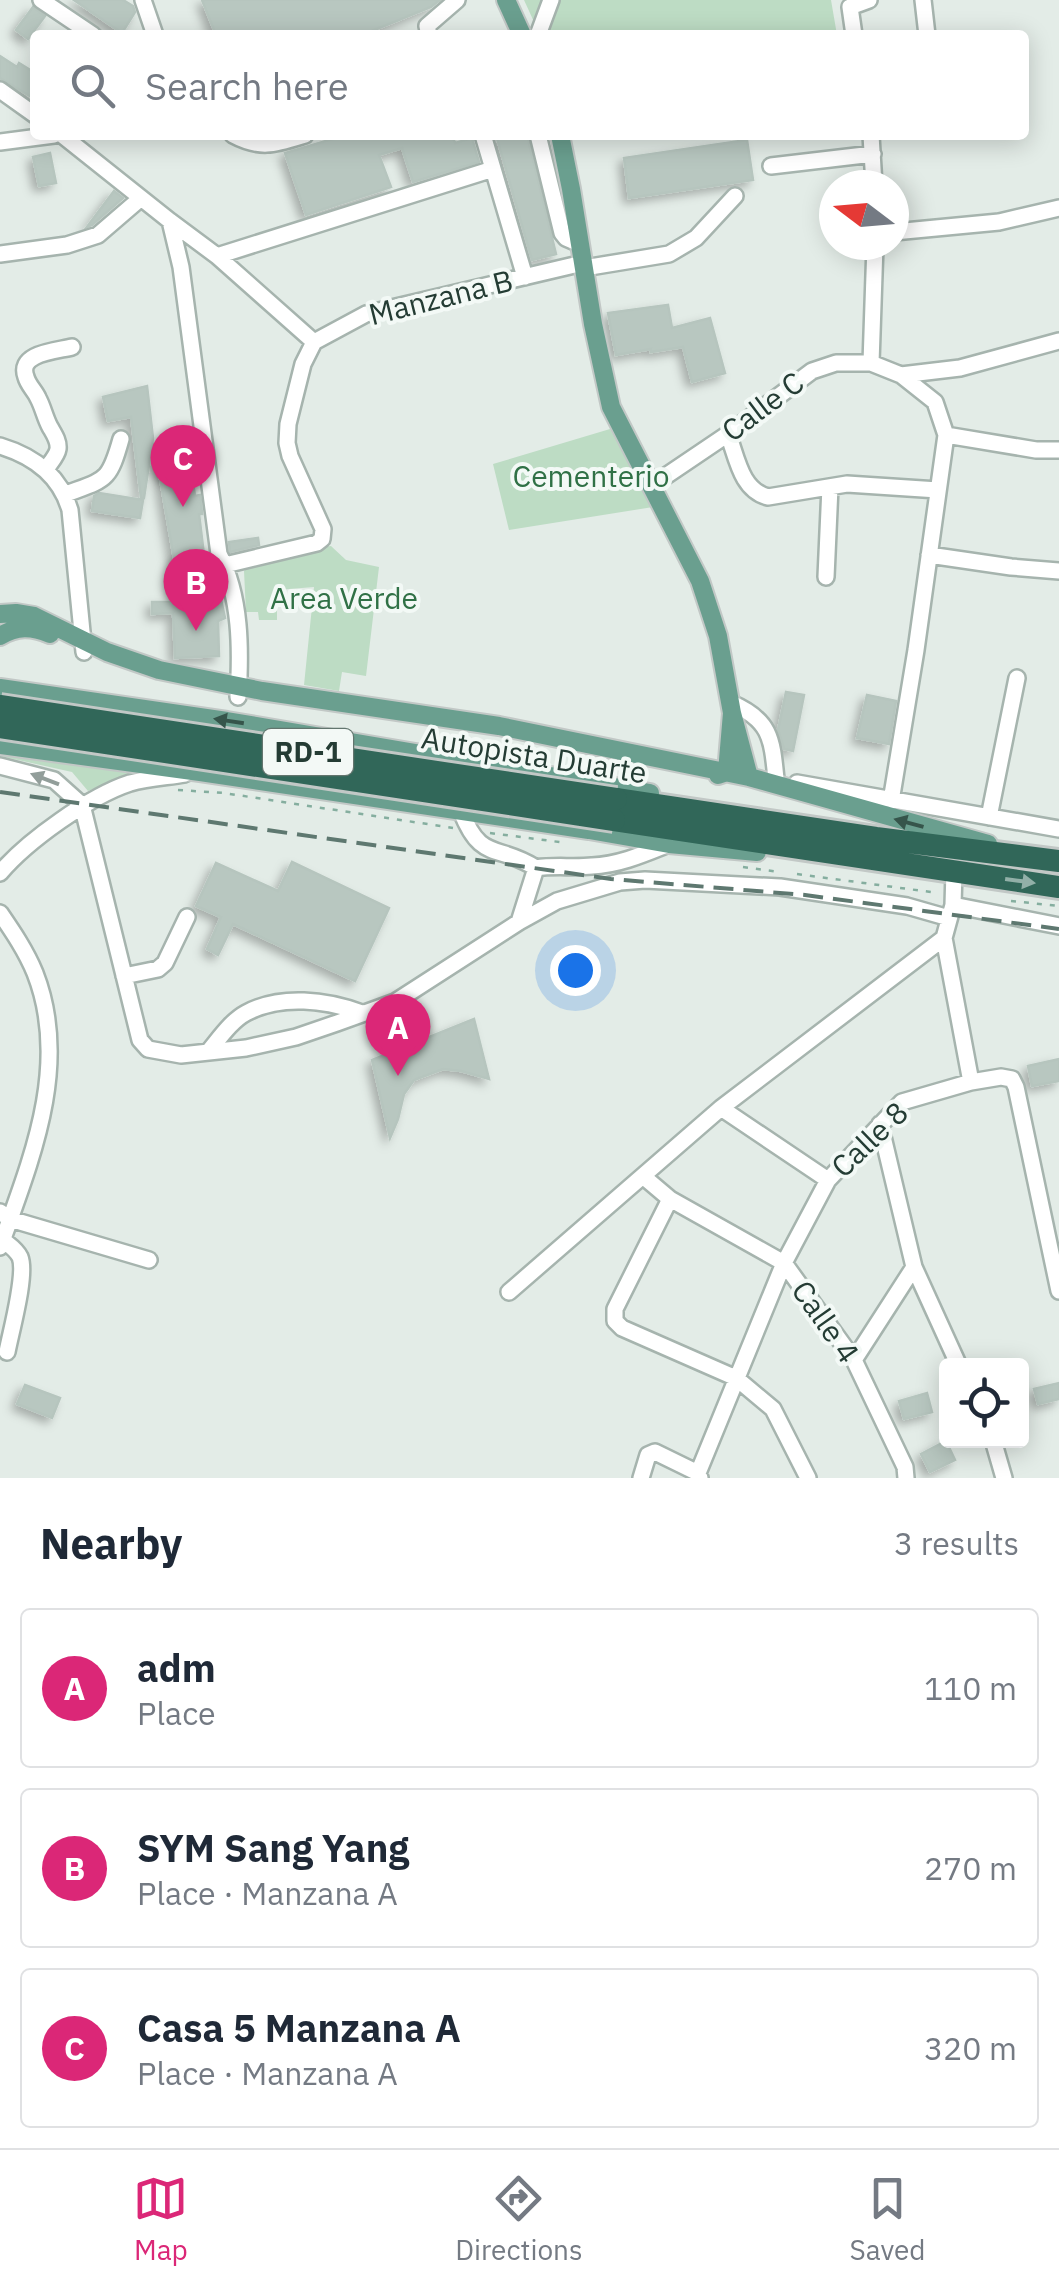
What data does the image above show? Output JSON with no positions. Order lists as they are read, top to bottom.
{
  "streets": {
    "highway": ["RD-1", "Autopista Duarte"],
    "street": [
      "Manzana B",
      "Calle C",
      "Calle 8",
      "Calle 4"
    ]
  },
  "crossings": [
    ["RD-1", "Autopista Duarte"],
    ["Calle 8", "Calle 4"]
  ],
  "parks": ["Cementerio", "Area Verde"],
  "north": "left",
  "page": {
    "search": "Search here",
    "pins": ["C", "B", "A"],
    "heading": ["Nearby", "3 results"],
    "list": [
      {
        "mark": "A",
        "name": "adm",
        "note": "Place",
        "value": "110 m"
      },
      {
        "mark": "B",
        "name": "SYM Sang Yang",
        "note": "Place · Manzana A",
        "value": "270 m"
      },
      {
        "mark": "C",
        "name": "Casa 5 Manzana A",
        "note": "Place · Manzana A",
        "value": "320 m"
      }
    ],
    "nav": ["Map", "Directions", "Saved"]
  }
}
